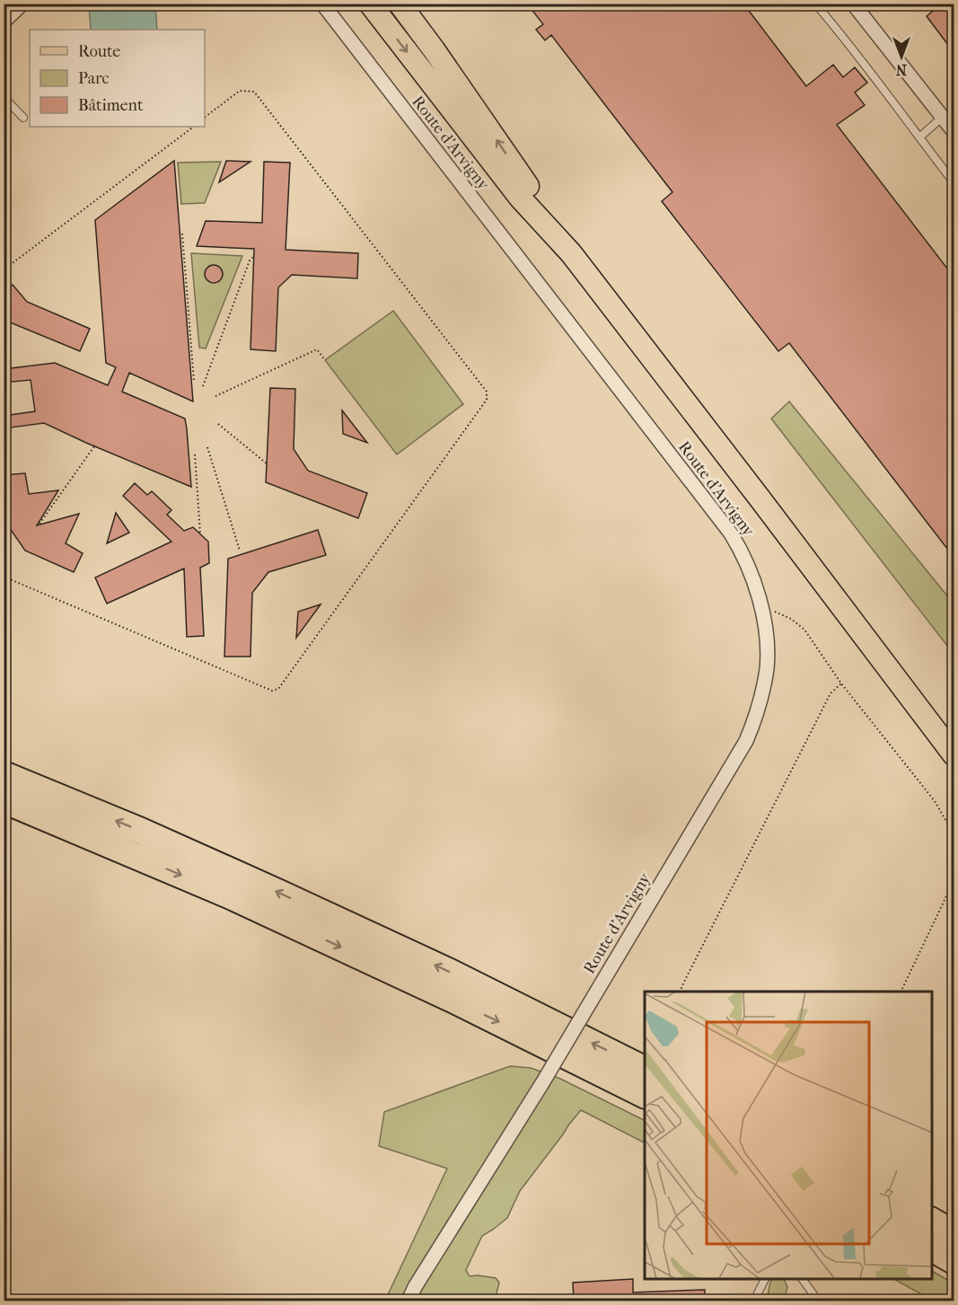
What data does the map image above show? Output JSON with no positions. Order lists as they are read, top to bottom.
{
  "streets": {
    "street": ["Route d'Arvigny"]
  },
  "legend": ["Route", "Parc", "Bâtiment"],
  "north": "bottom"
}
